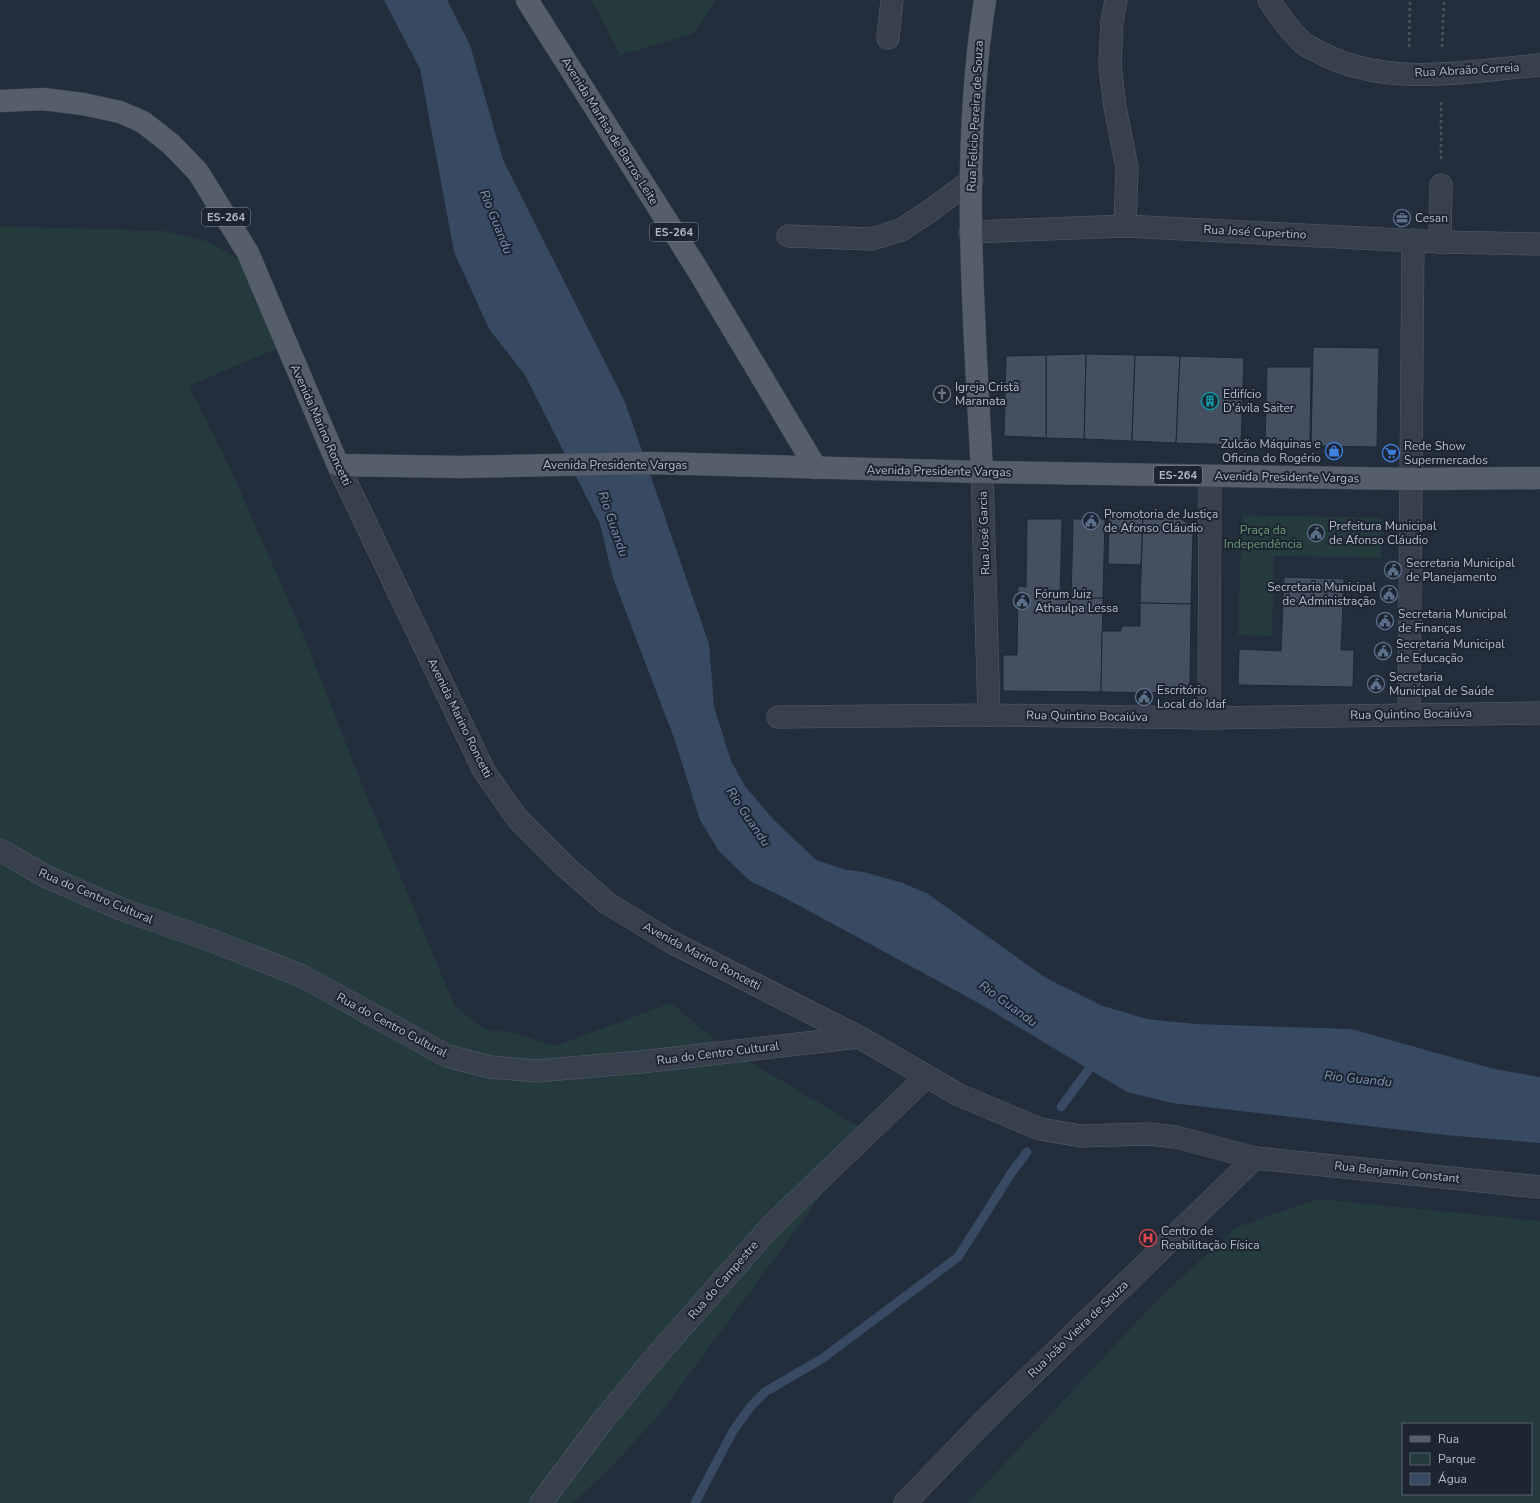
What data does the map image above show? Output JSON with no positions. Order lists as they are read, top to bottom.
{
  "streets": {
    "main road": [
      "Rua Felicio Pereira de Souza",
      "Avenida Marfisa de Barros Leite",
      "ES-264",
      "Avenida Marino Roncetti",
      "Avenida Presidente Vargas",
      "Rua José Garcia"
    ],
    "street": [
      "Rua Abraão Correia",
      "Rua José Cupertino",
      "Rua Quintino Bocaiúva",
      "Rua do Centro Cultural",
      "Rua Benjamin Constant",
      "Rua do Campestre",
      "Rua João Vieira de Souza"
    ]
  },
  "crossings": [
    ["Rua Felicio Pereira de Souza", "Rua José Cupertino"],
    ["Rua Felicio Pereira de Souza", "Rua José Garcia"],
    ["Avenida Marfisa de Barros Leite", "Avenida Presidente Vargas"],
    ["Rua José Cupertino", "Rua José Garcia"],
    ["Avenida Marino Roncetti", "Avenida Presidente Vargas"],
    ["Avenida Marino Roncetti", "Rua do Centro Cultural"],
    ["Avenida Marino Roncetti", "Rua Benjamin Constant"],
    ["Avenida Marino Roncetti", "Rua do Campestre"],
    ["Avenida Marino Roncetti", "Rua João Vieira de Souza"],
    ["Avenida Presidente Vargas", "Rua José Garcia"],
    ["Rua José Garcia", "Rua Quintino Bocaiúva"],
    ["Rua Benjamin Constant", "Rua João Vieira de Souza"]
  ],
  "water": ["Rio Guandu"],
  "parks": ["Praça da Independência"],
  "places": {
    "office": ["Cesan"],
    "church": ["Igreja Cristã Maranata"],
    "building": ["Edifício D'ávila Saiter"],
    "shop": ["Zulcão Máquinas e Oficina do Rogério"],
    "supermarket": ["Rede Show Supermercados"],
    "public building": [
      "Promotoria de Justiça de Afonso Cláudio",
      "Prefeitura Municipal de Afonso Cláudio",
      "Secretaria Municipal de Planejamento",
      "Secretaria Municipal de Administração",
      "Fórum Juiz Athaulpa Lessa",
      "Secretaria Municipal de Finanças",
      "Secretaria Municipal de Educação",
      "Secretaria Municipal de Saúde",
      "Escritório Local do Idaf"
    ],
    "hospital": ["Centro de Reabilitação Física"]
  },
  "legend": ["Rua", "Parque", "Água"]
}
